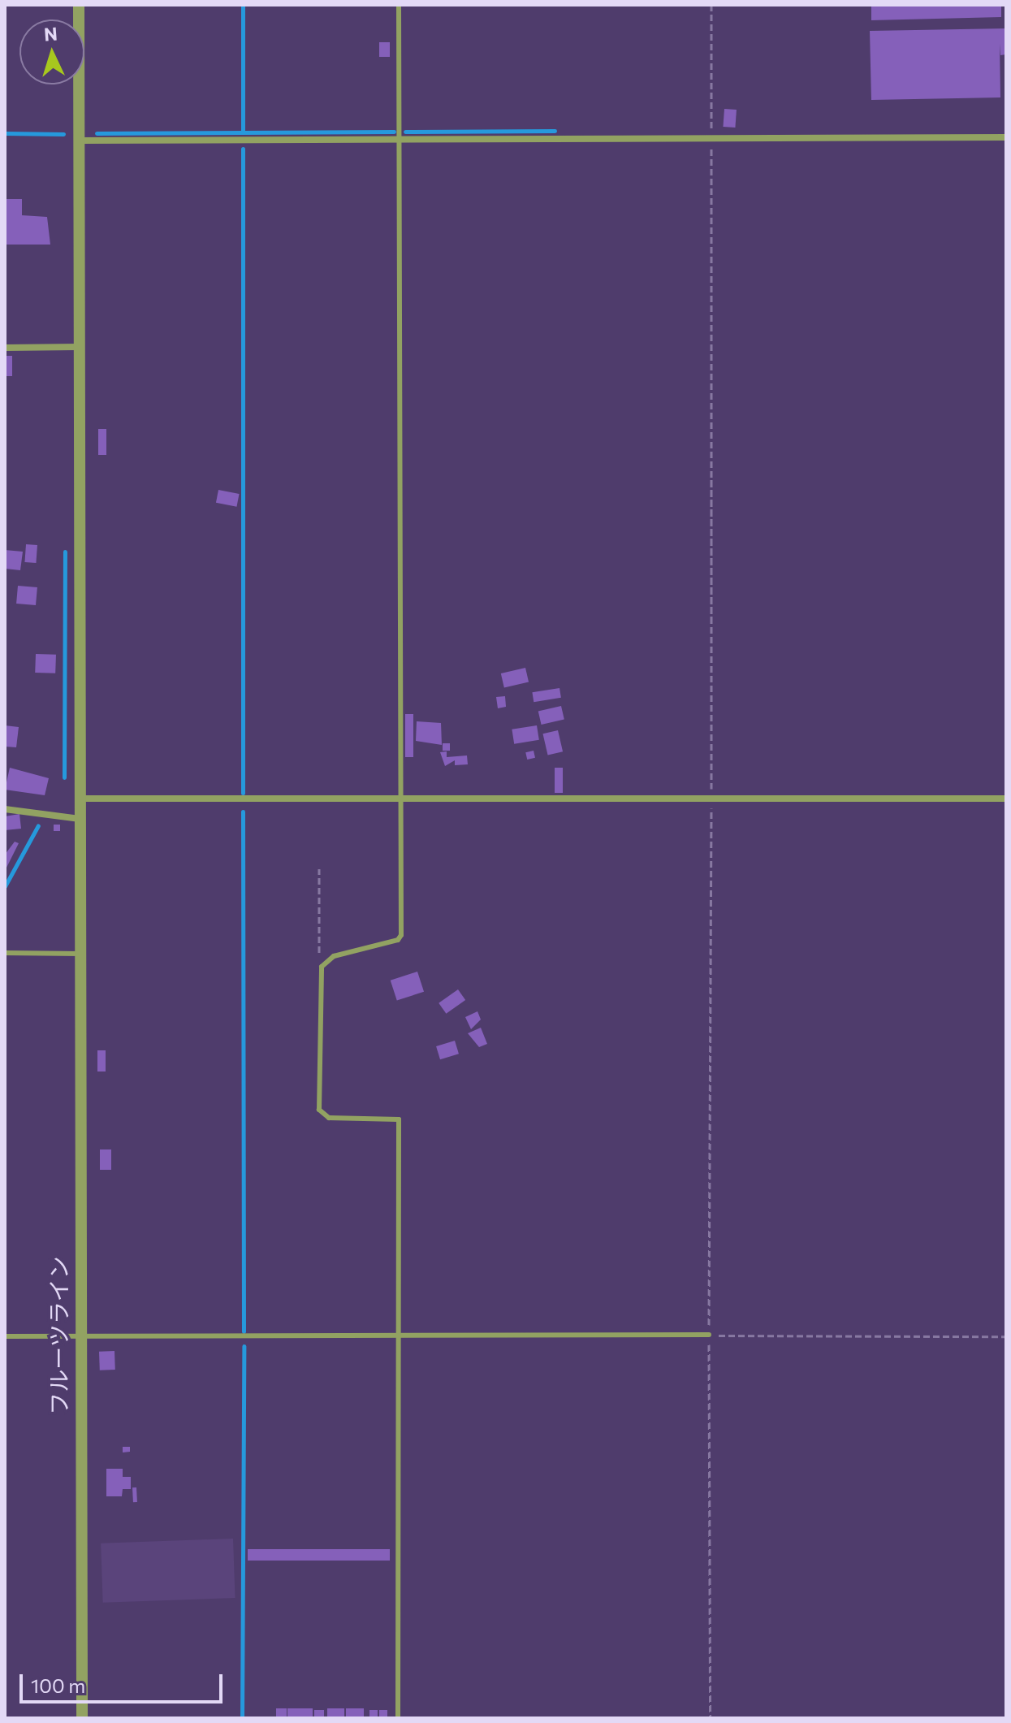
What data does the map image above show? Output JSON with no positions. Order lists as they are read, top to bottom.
{
  "streets": {
    "street": ["フルーツライン"]
  },
  "scale_bar": "100 m",
  "north": "top"
}
